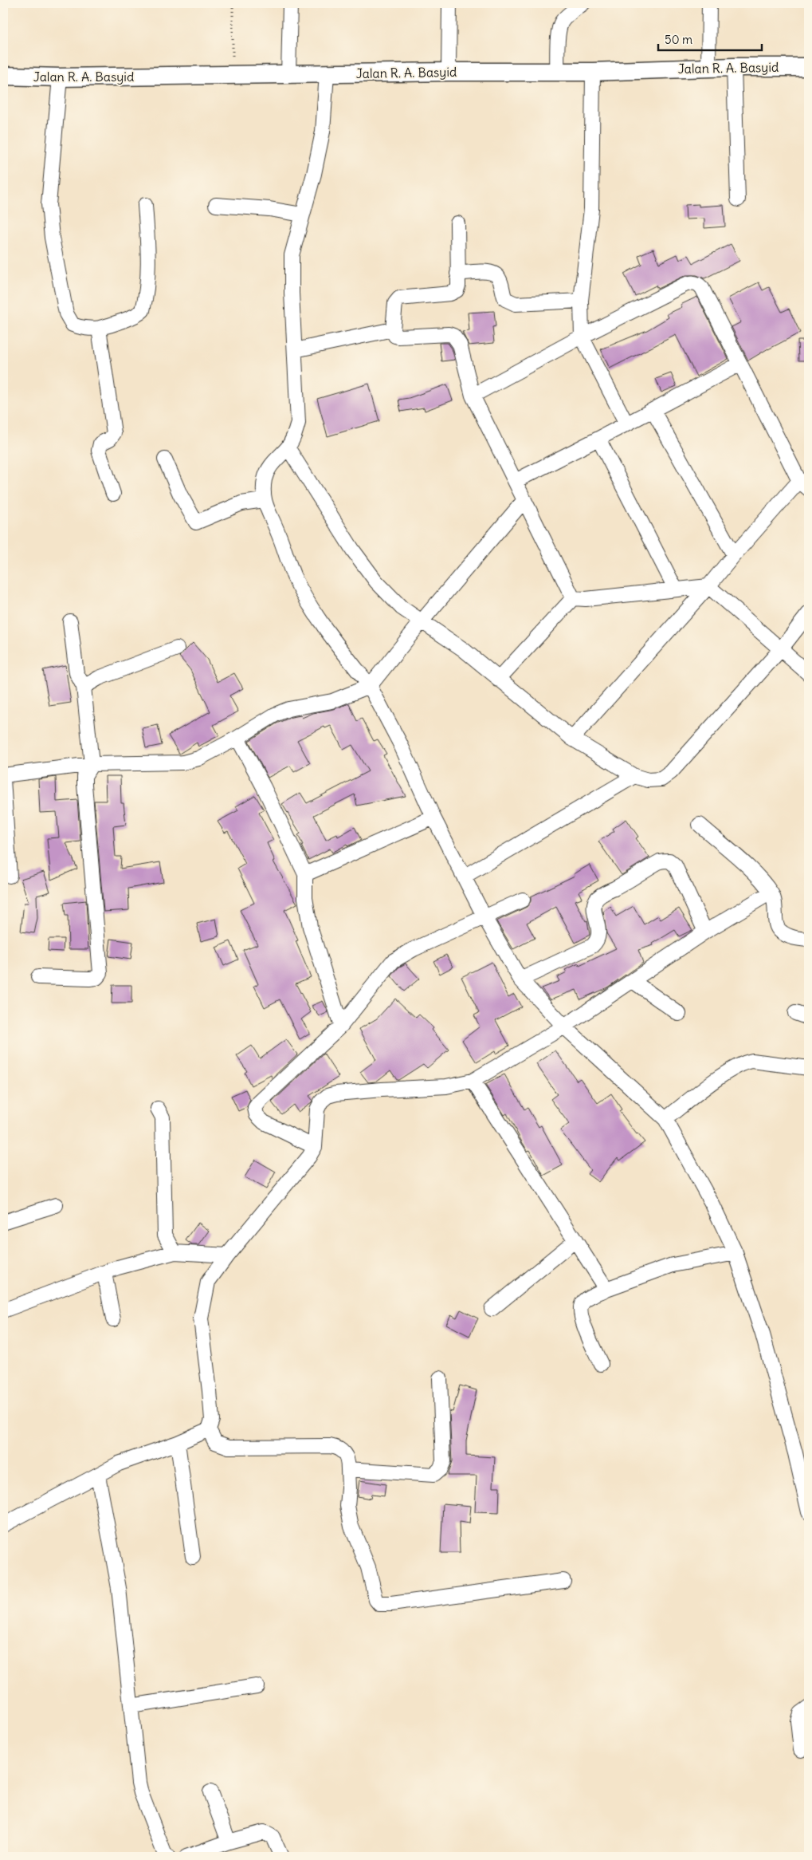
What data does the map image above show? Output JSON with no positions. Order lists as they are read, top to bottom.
{
  "streets": {
    "main road": ["Jalan R. A. Basyid"]
  },
  "scale_bar": "50 m"
}
